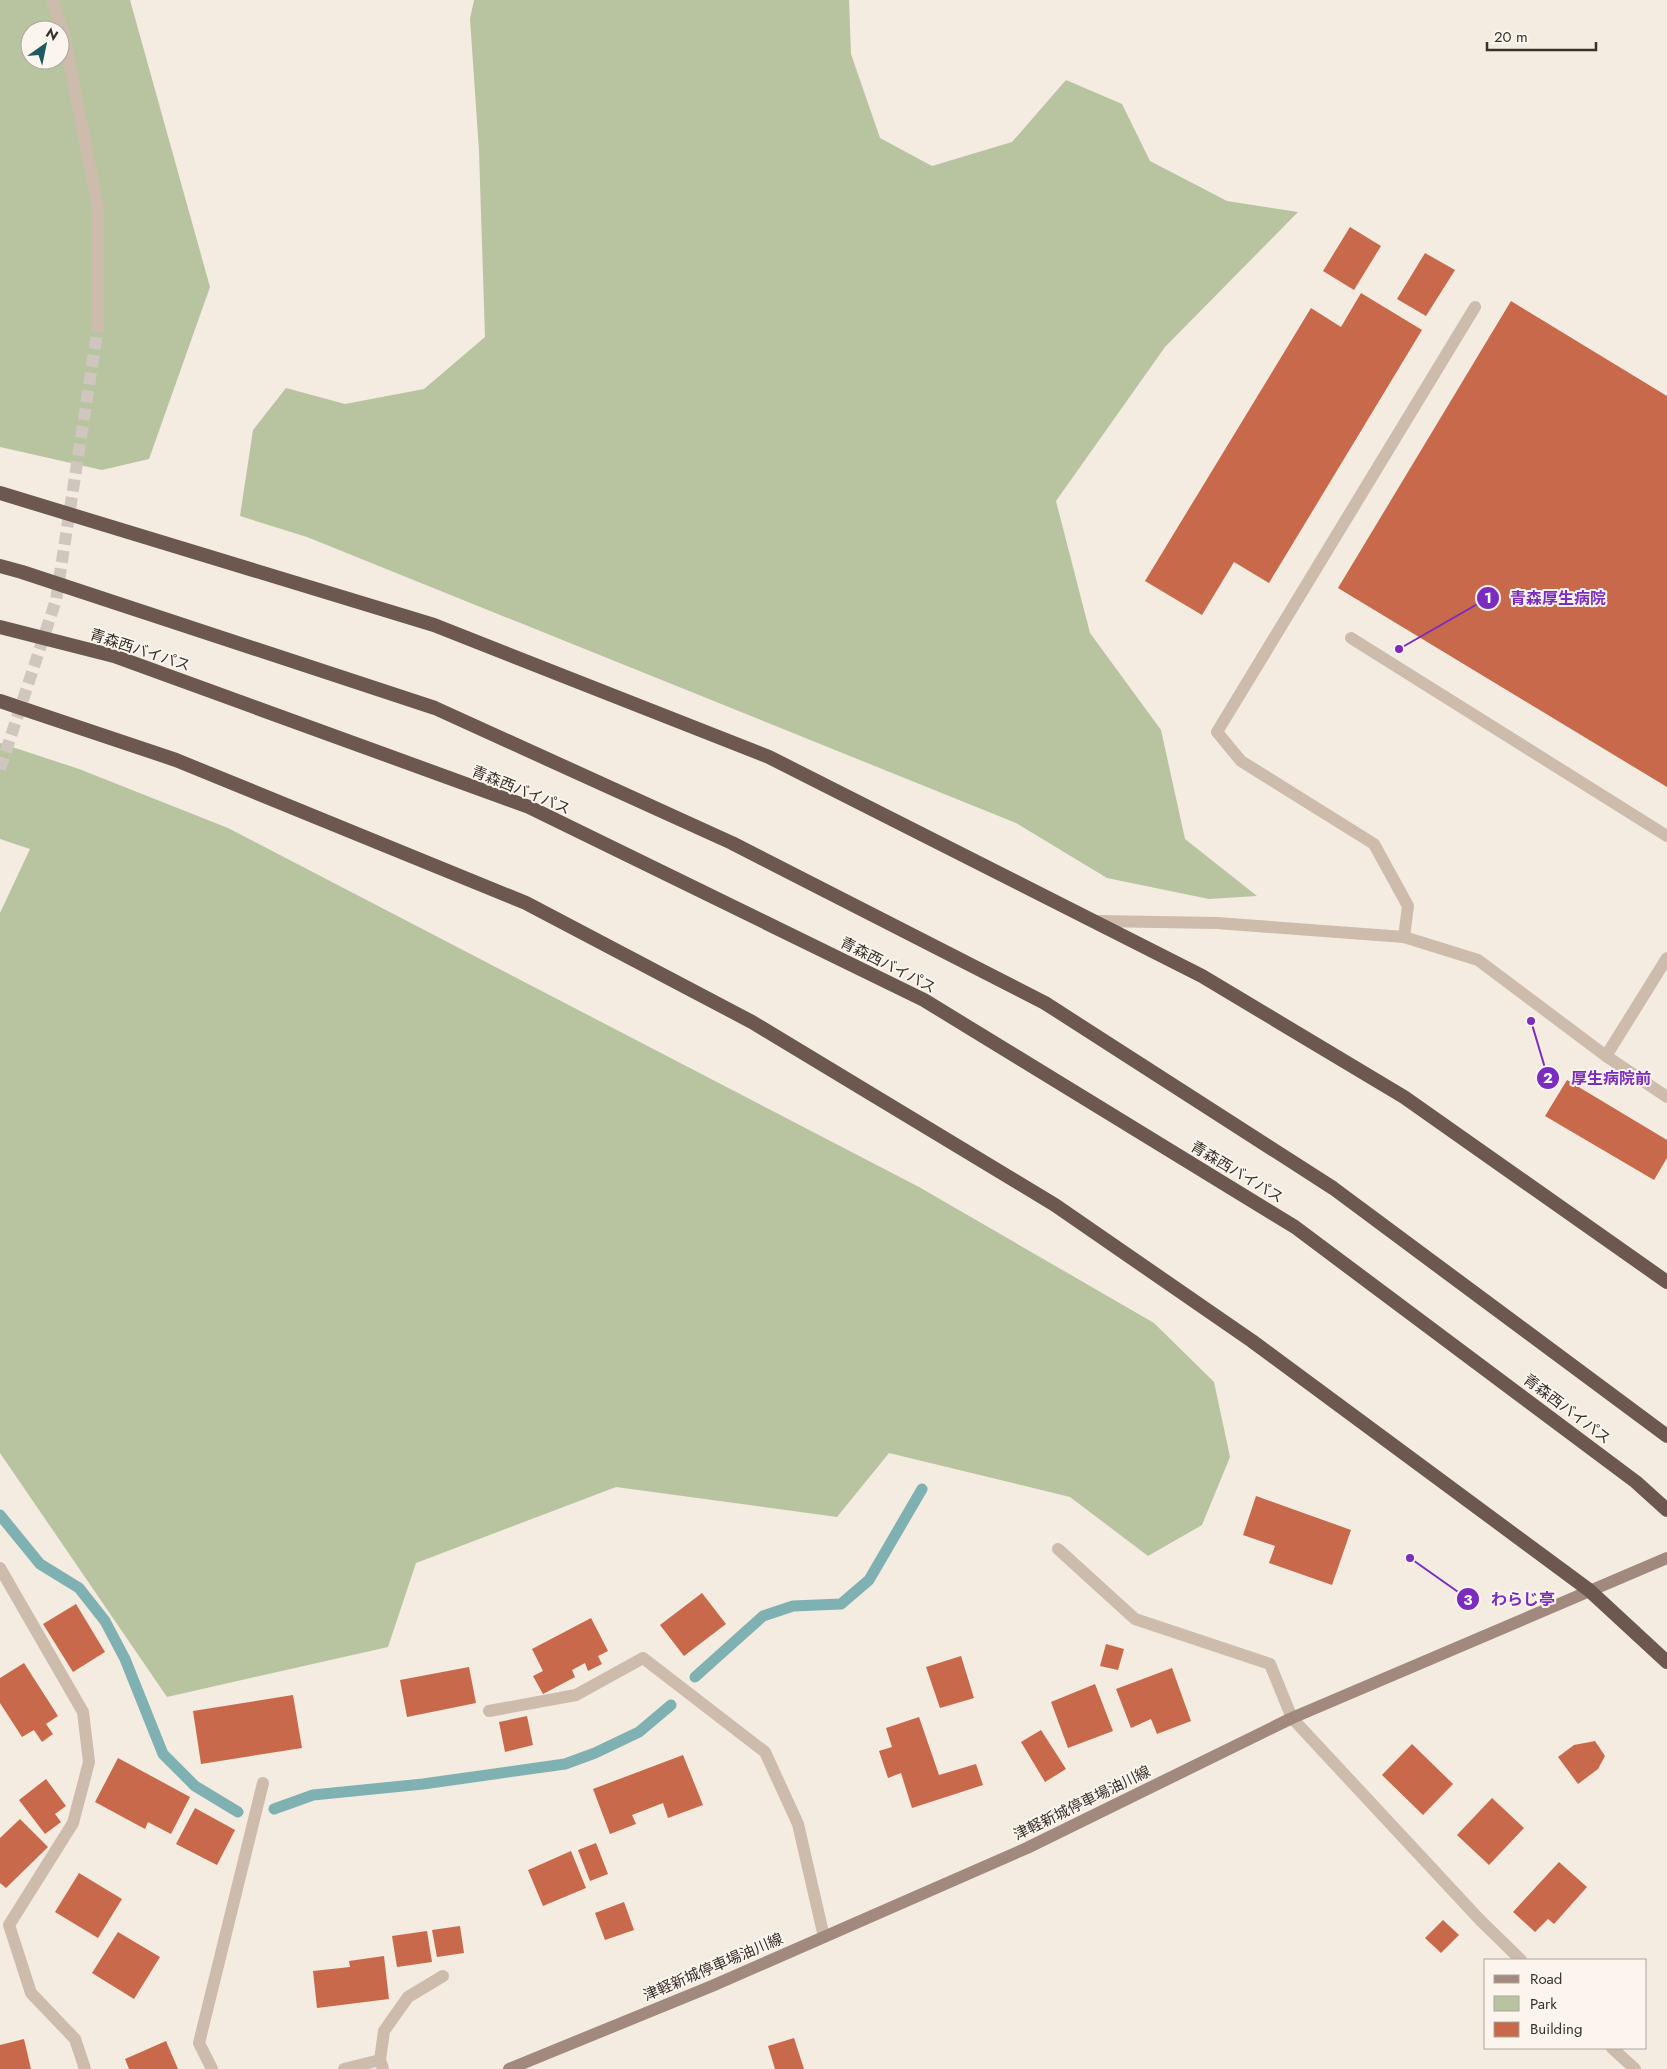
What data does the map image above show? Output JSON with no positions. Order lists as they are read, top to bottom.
{
  "streets": {
    "highway": ["青森西バイパス"],
    "main road": ["津軽新城停車場油川線"]
  },
  "places": ["青森厚生病院", "厚生病院前", "わらじ亭"],
  "legend": ["Road", "Park", "Building"],
  "scale_bar": "20 m",
  "north": "top right"
}
